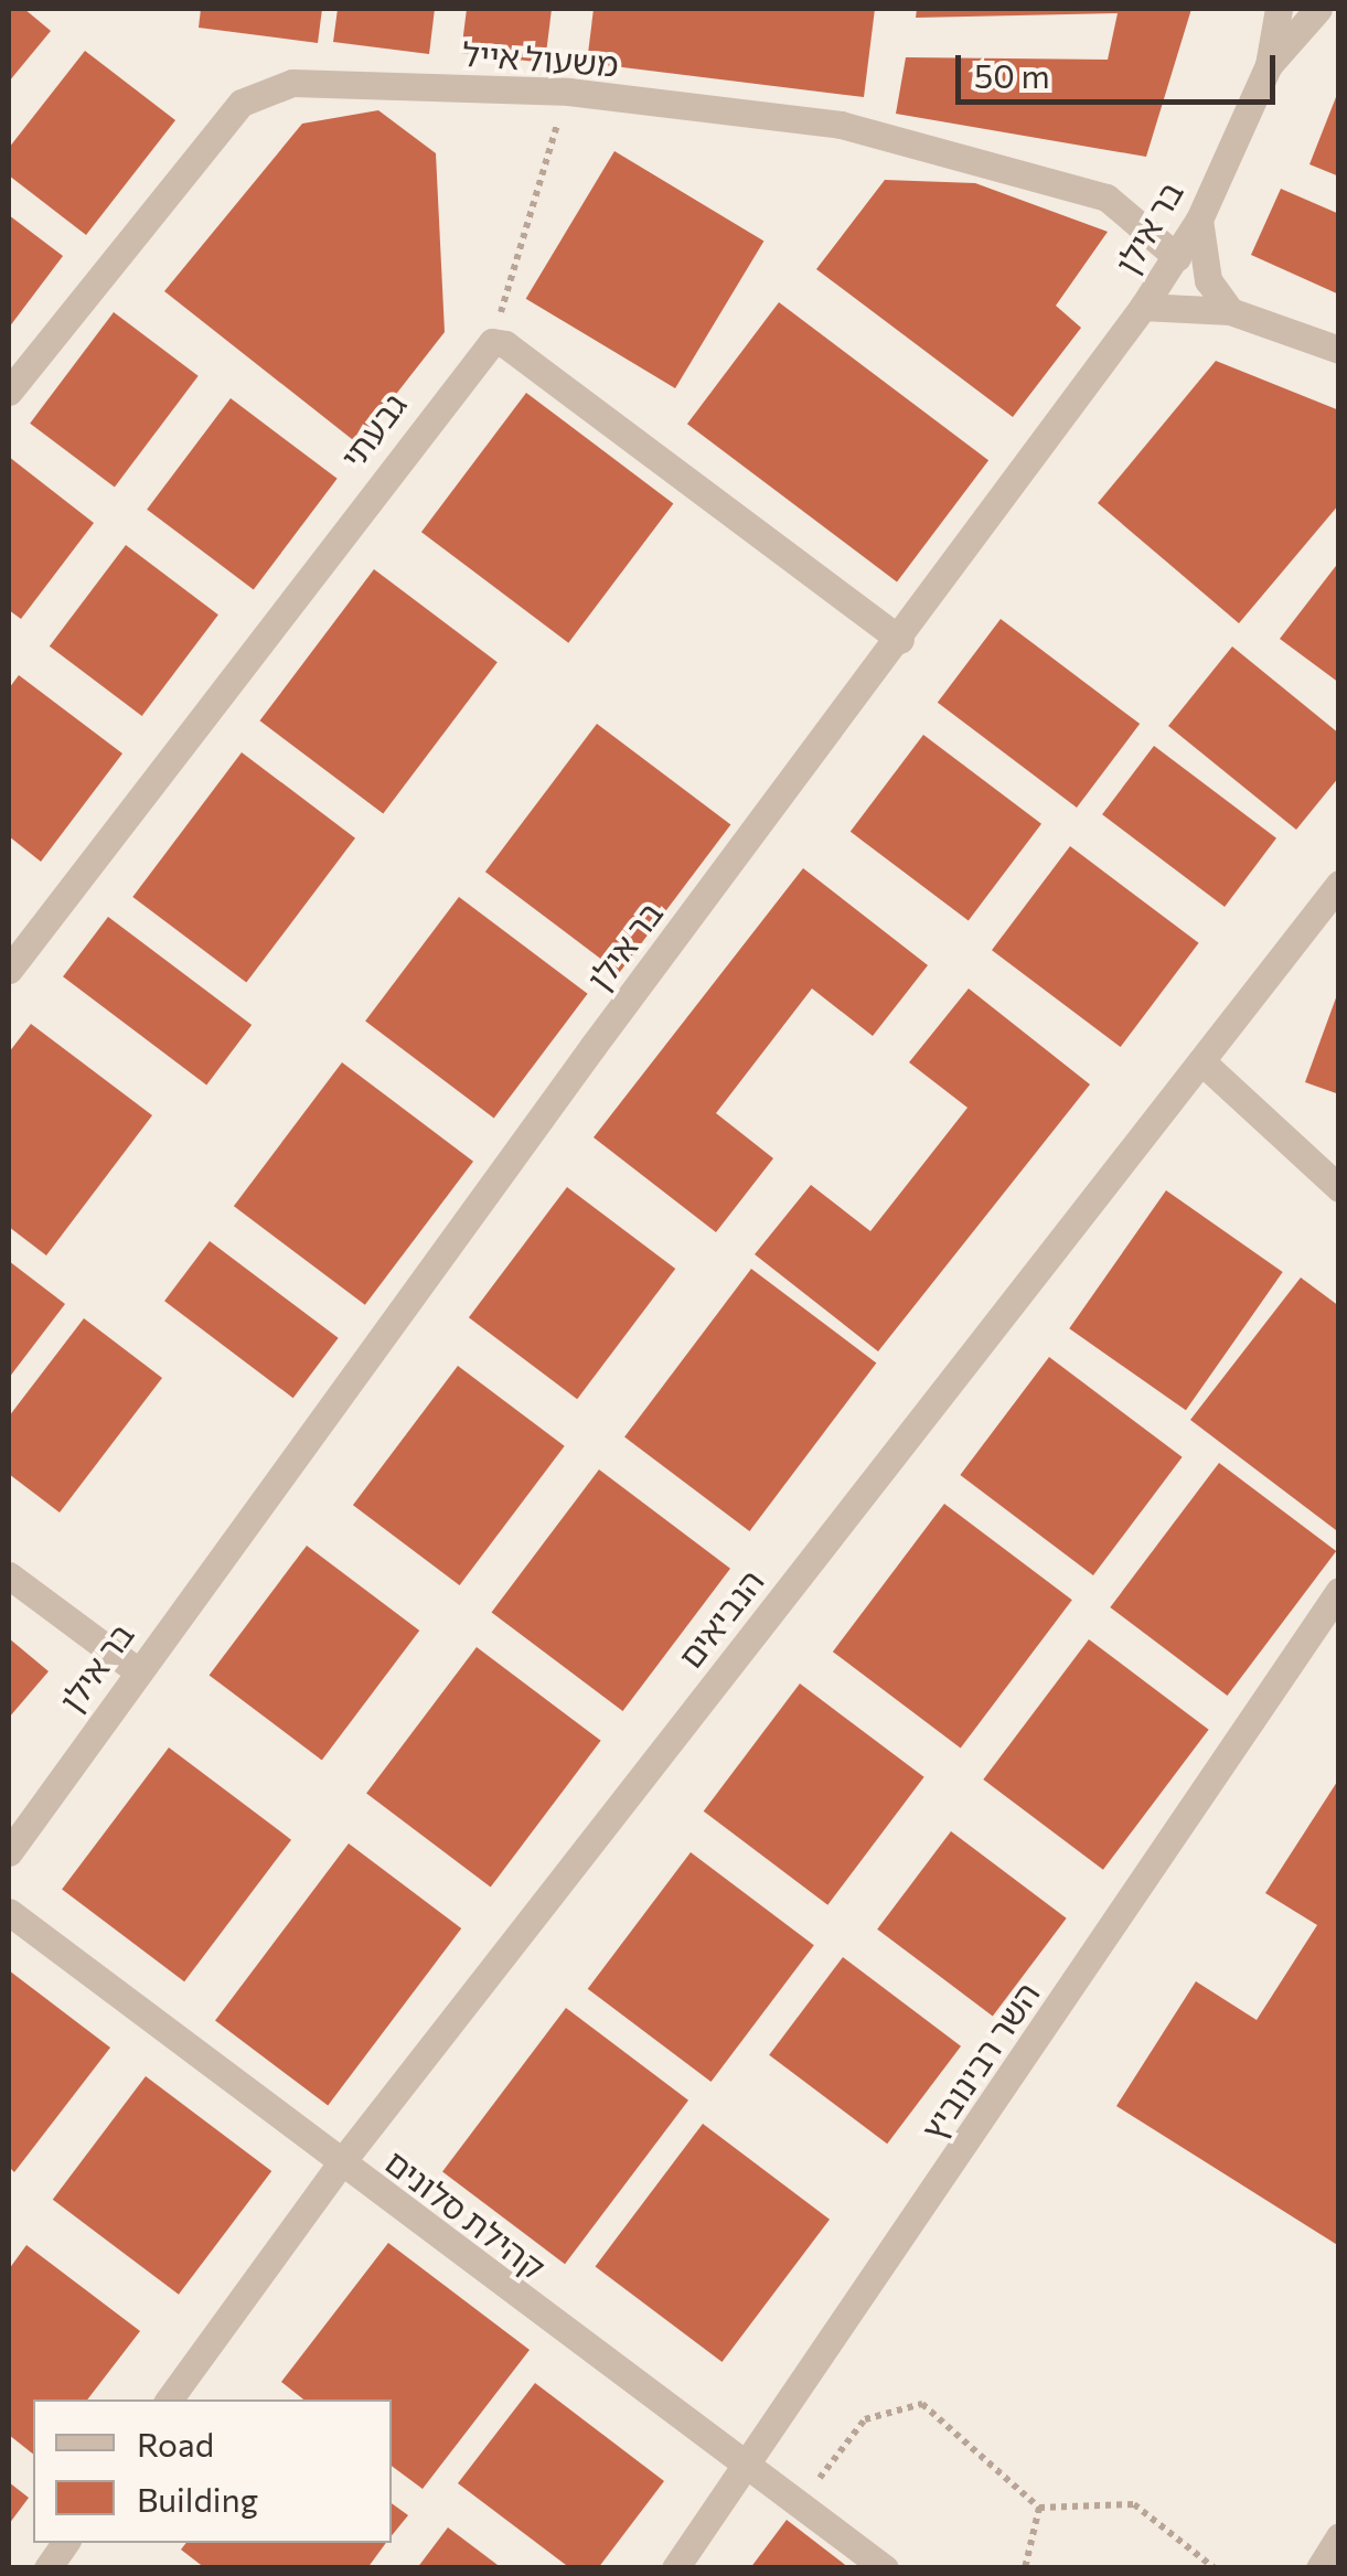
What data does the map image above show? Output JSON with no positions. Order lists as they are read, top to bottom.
{
  "streets": {
    "street": [
      "משעול אייל",
      "בר אילן",
      "גבעתי",
      "הנביאים",
      "השר רבינוביץ",
      "קהילת סלונים"
    ]
  },
  "crossings": [
    ["משעול אייל", "בר אילן"],
    ["הנביאים", "קהילת סלונים"],
    ["השר רבינוביץ", "קהילת סלונים"]
  ],
  "legend": ["Road", "Building"],
  "scale_bar": "50 m"
}
